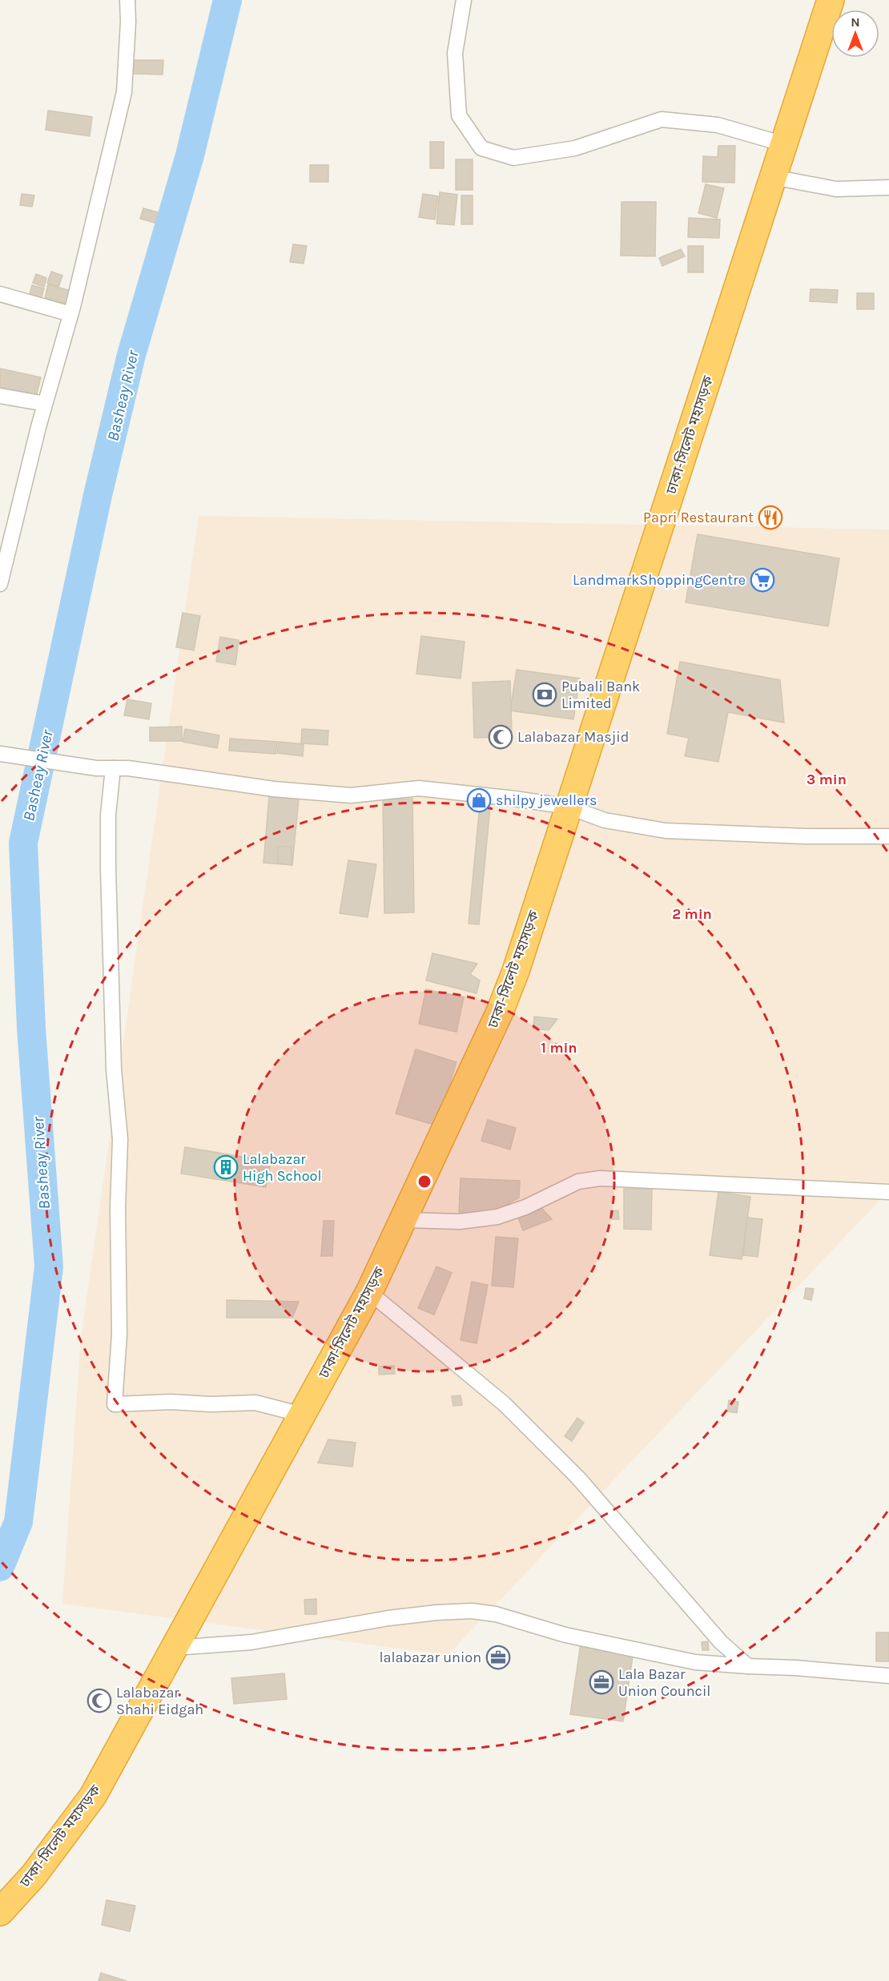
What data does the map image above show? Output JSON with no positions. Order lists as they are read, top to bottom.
{
  "streets": {
    "highway": ["ঢাকা-সিলেট মহাসড়ক"]
  },
  "water": ["Basheay River"],
  "places": {
    "restaurant": ["Papri Restaurant"],
    "supermarket": ["LandmarkShoppingCentre"],
    "bank": ["Pubali Bank Limited"],
    "mosque": ["Lalabazar Masjid", "Lalabazar Shahi Eidgah"],
    "shop": ["shilpy jewellers"],
    "building": ["Lalabazar High School"],
    "office": ["lalabazar union", "Lala Bazar Union Council"]
  },
  "north": "top",
  "rings": ["3 min", "2 min", "1 min"]
}
